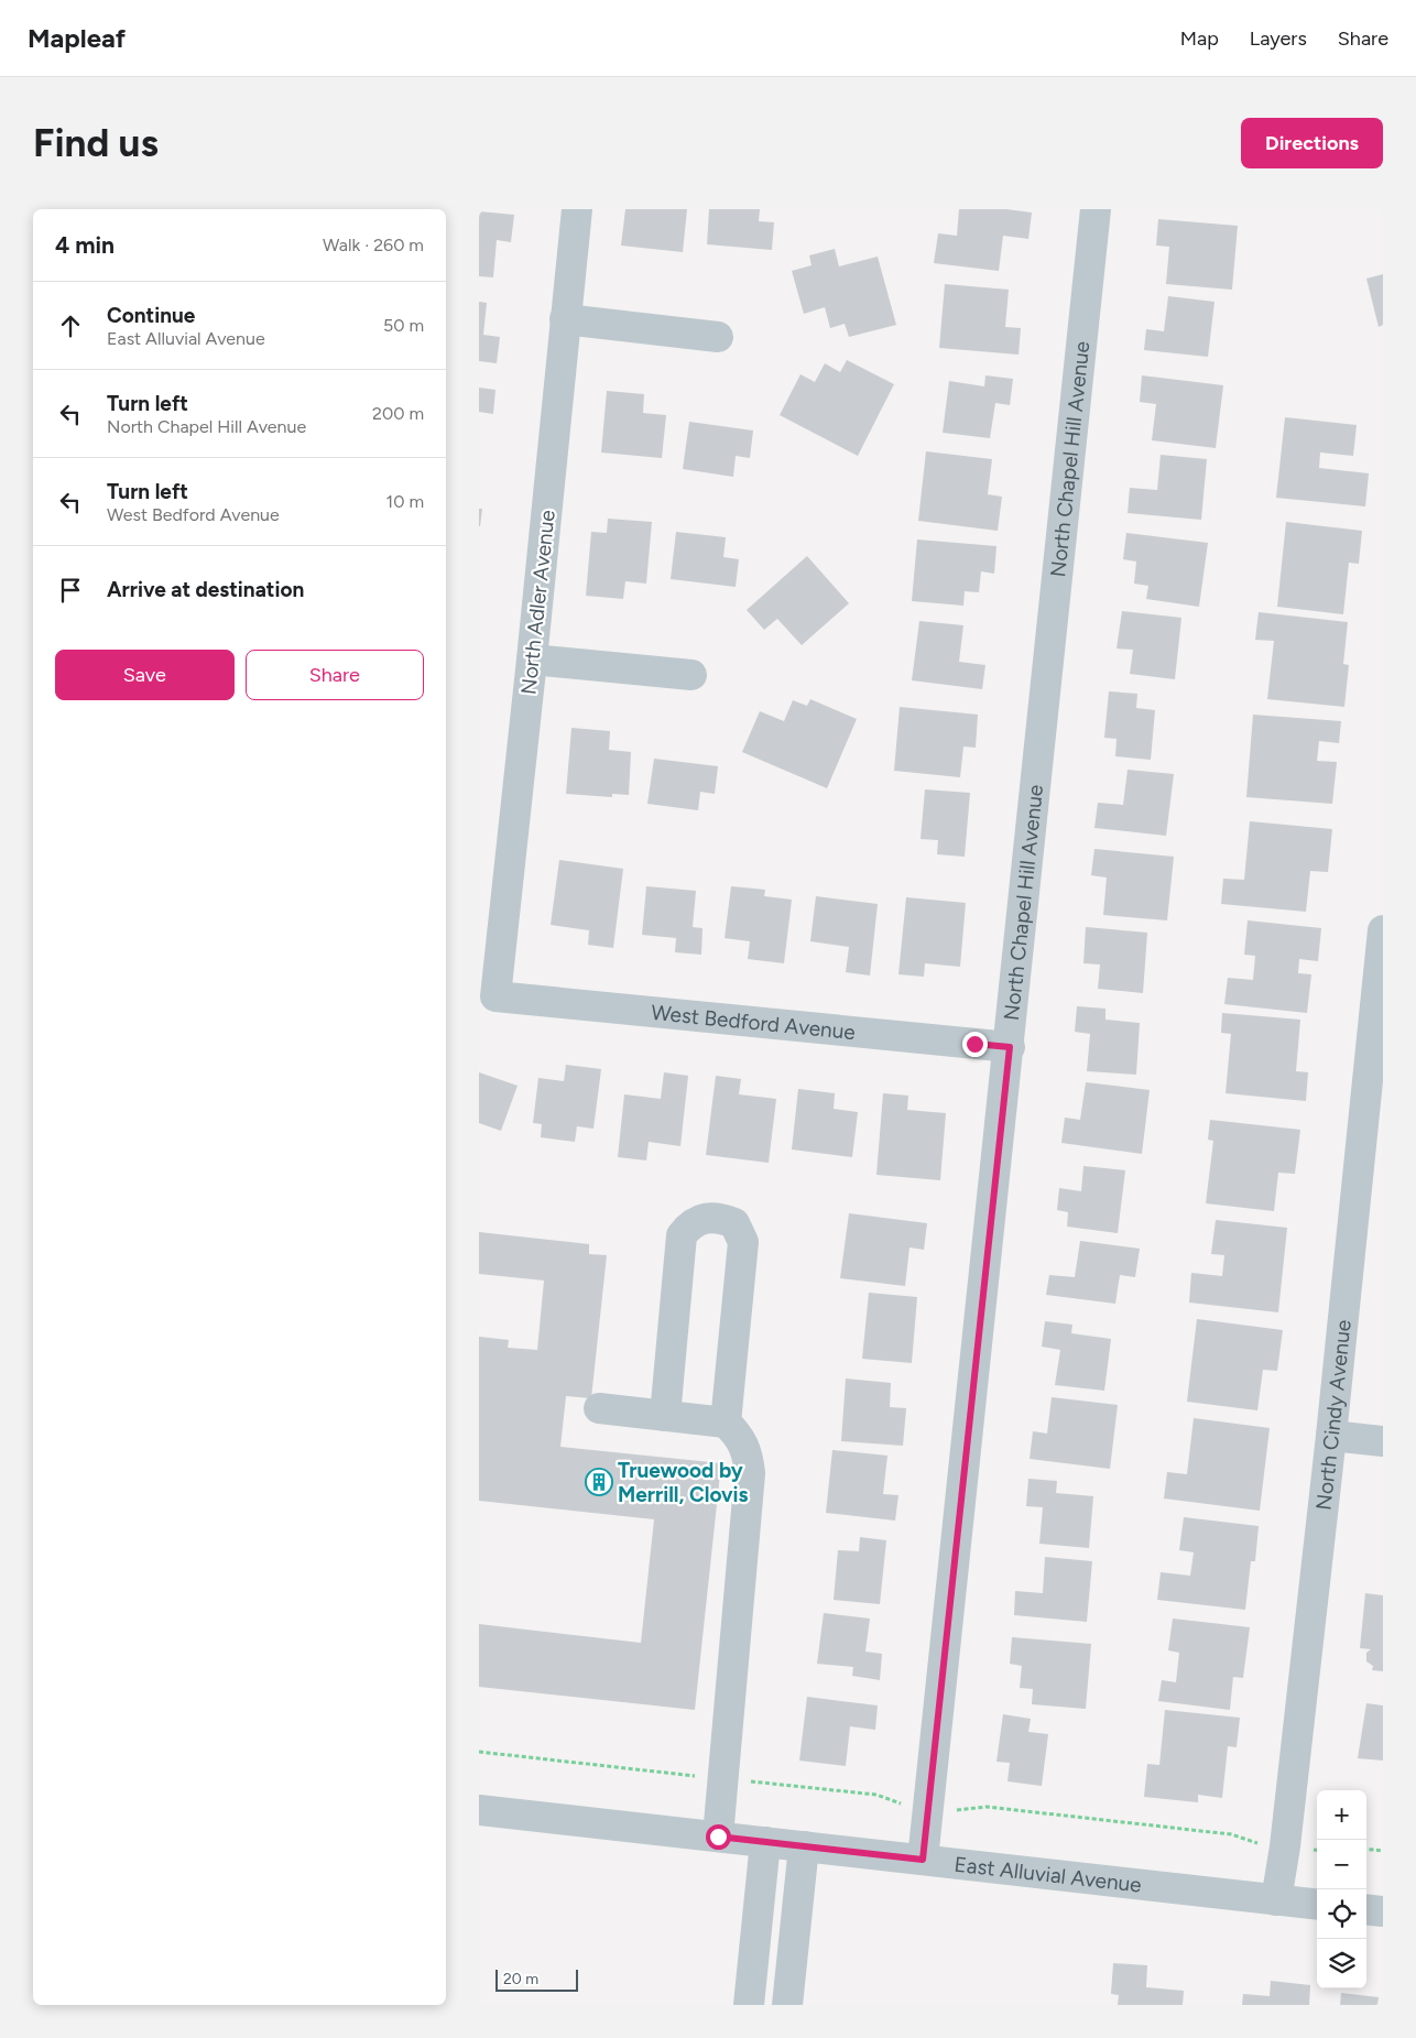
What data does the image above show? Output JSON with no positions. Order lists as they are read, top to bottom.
{
  "streets": {
    "street": [
      "North Chapel Hill Avenue",
      "North Adler Avenue",
      "West Bedford Avenue",
      "North Cindy Avenue",
      "East Alluvial Avenue"
    ]
  },
  "crossings": [
    ["North Chapel Hill Avenue", "West Bedford Avenue"],
    ["North Chapel Hill Avenue", "East Alluvial Avenue"],
    ["North Adler Avenue", "West Bedford Avenue"],
    ["North Cindy Avenue", "East Alluvial Avenue"]
  ],
  "places": {
    "building": ["Truewood by Merrill, Clovis"]
  },
  "scale_bar": "20 m",
  "page": {
    "header": "Mapleaf",
    "nav": ["Map", "Layers", "Share"],
    "buttons": [
      "Directions",
      ["Save", "Share"]
    ],
    "title": "Find us",
    "heading": ["4 min", "Walk · 260 m"],
    "list": [
      ["Continue", "East Alluvial Avenue", "50 m"],
      ["Turn left", "North Chapel Hill Avenue", "200 m"],
      ["Turn left", "West Bedford Avenue", "10 m"],
      "Arrive at destination"
    ],
    "map_buttons": ["+", "−"],
    "scale": "20 m"
  }
}
